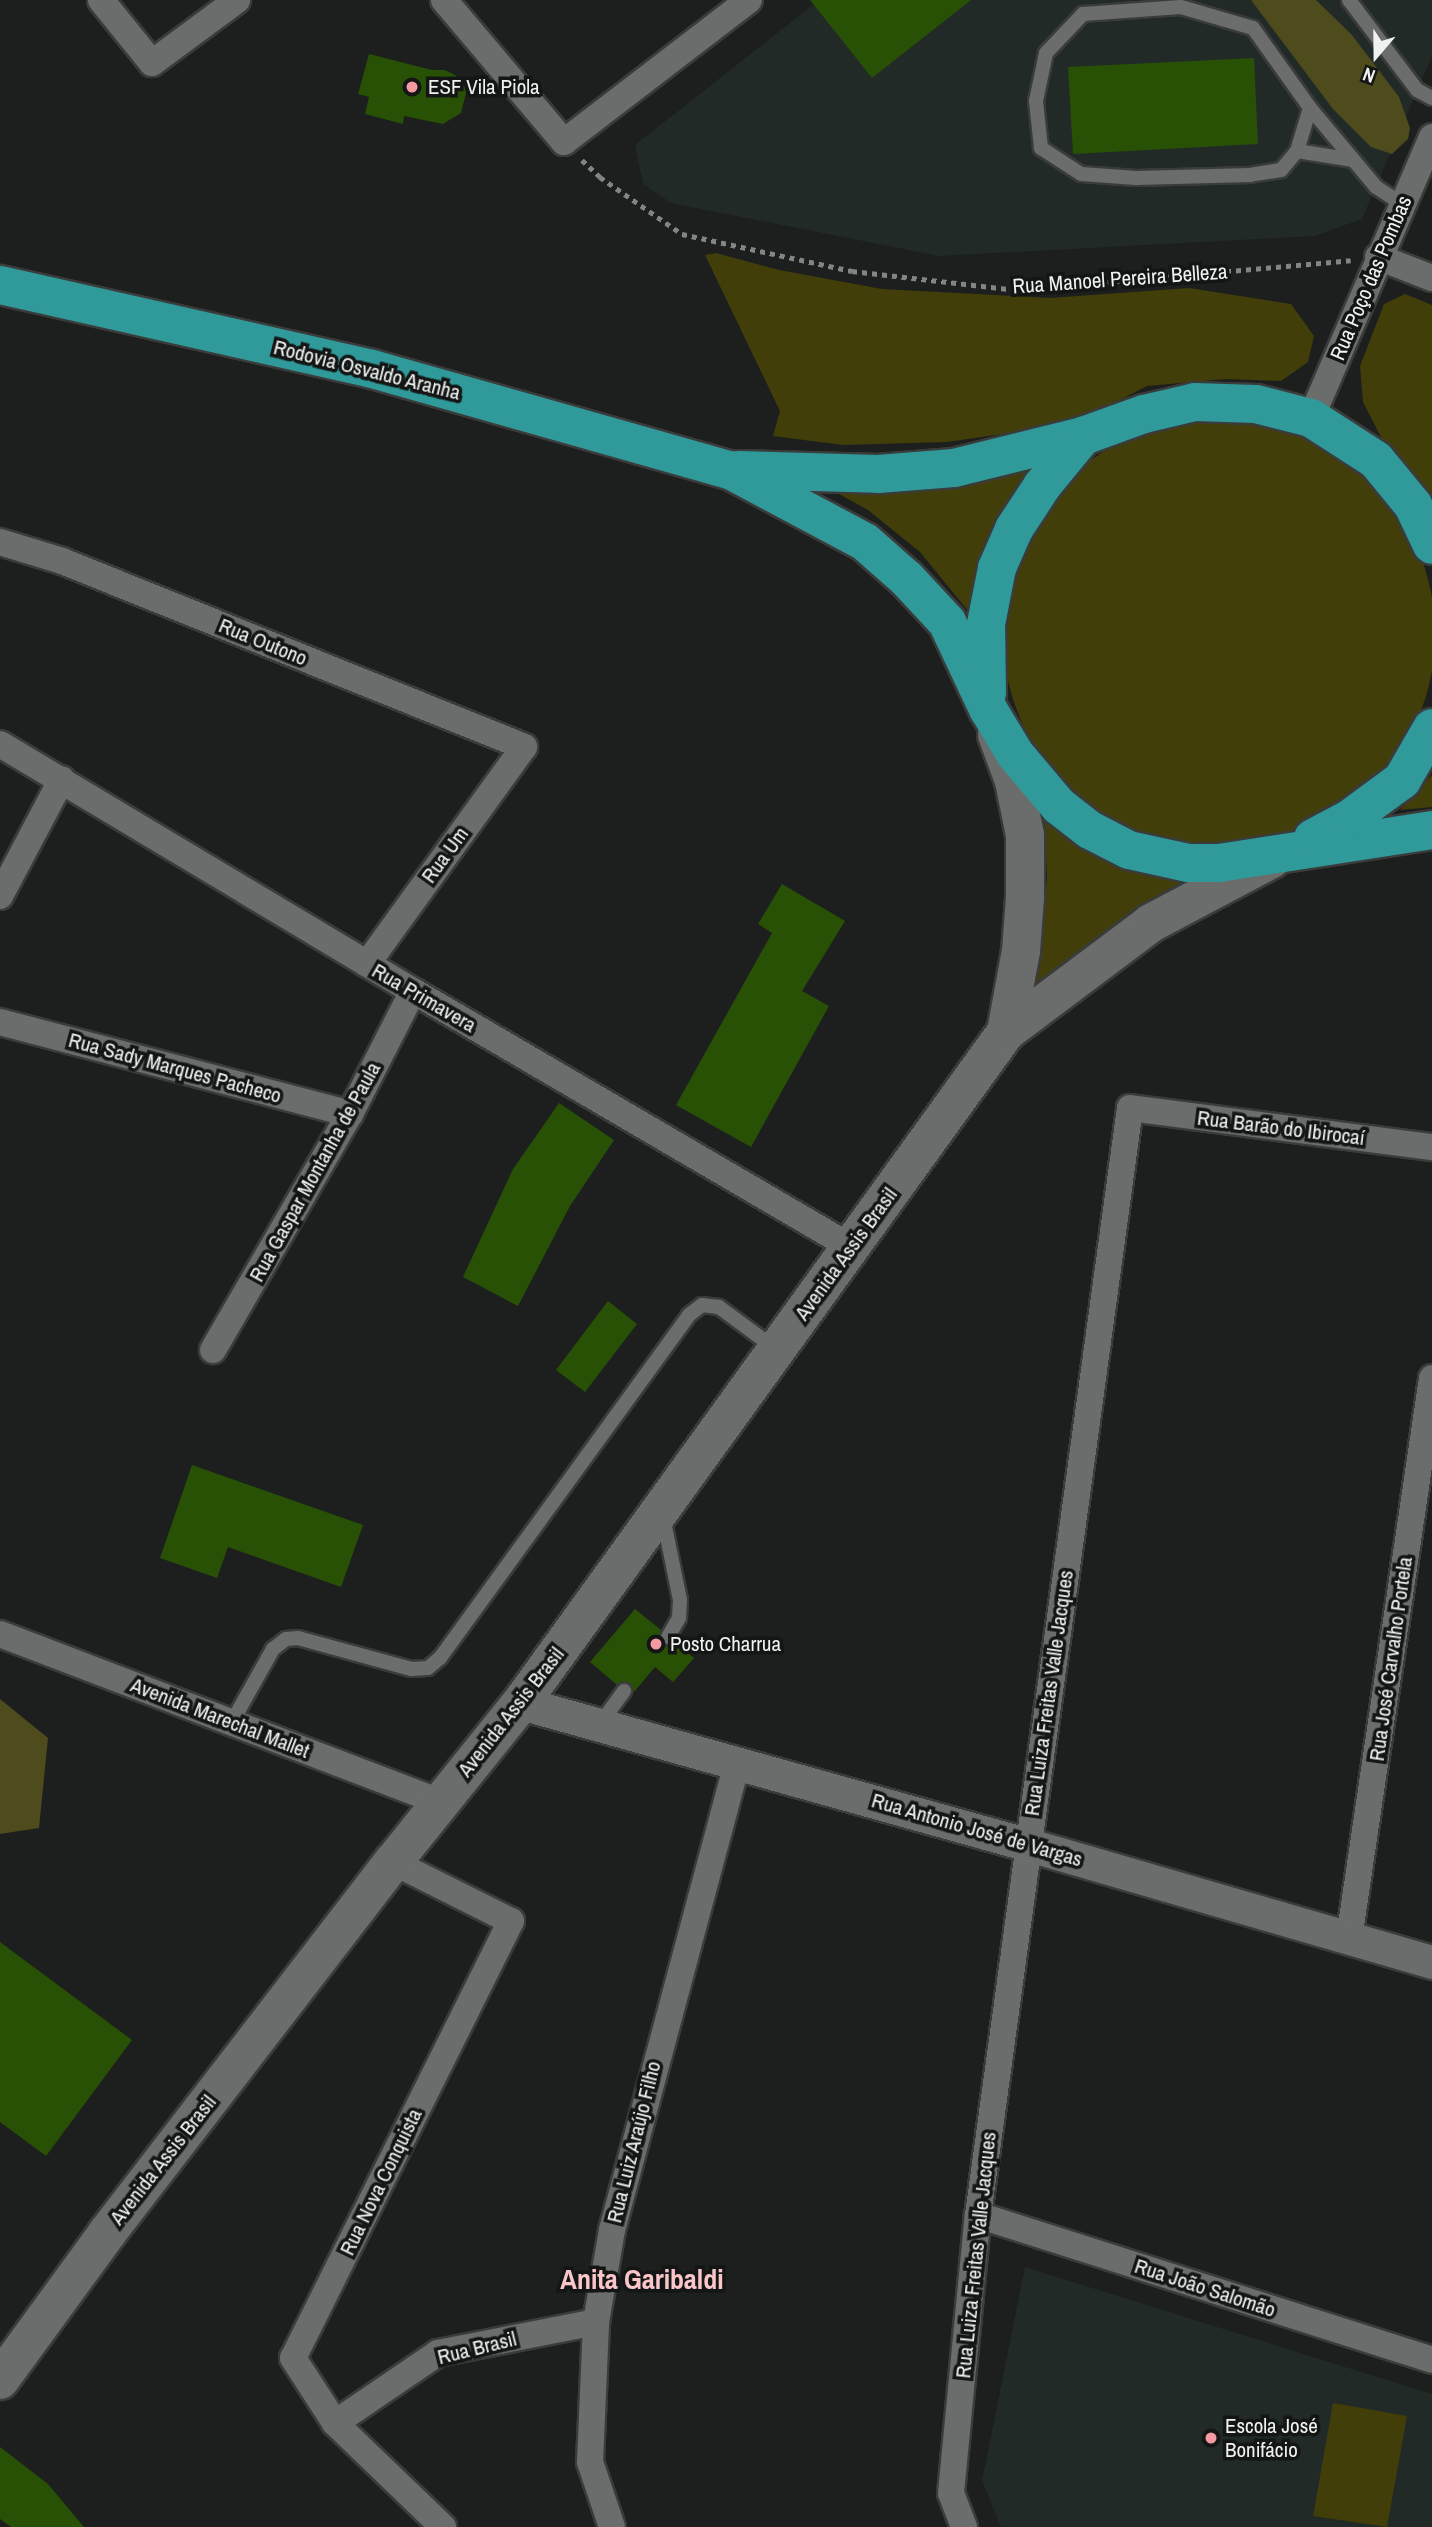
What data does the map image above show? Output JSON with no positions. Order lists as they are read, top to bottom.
{
  "streets": {
    "highway": ["Rodovia Osvaldo Aranha"],
    "main road": ["Avenida Assis Brasil"],
    "street": [
      "Rua Poço das Pombas",
      "Rua Outono",
      "Rua Um",
      "Rua Primavera",
      "Rua Sady Marques Pacheco",
      "Rua Barão do Ibirocaí",
      "Rua Gaspar Montanha de Paula",
      "Rua José Carvalho Portela",
      "Rua Luiza Freitas Valle Jacques",
      "Avenida Marechal Mallet",
      "Rua Antonio José de Vargas",
      "Rua Luiz Araújo Filho",
      "Rua Nova Conquista",
      "Rua João Salomão",
      "Rua Brasil"
    ],
    "path": ["Rua Manoel Pereira Belleza"]
  },
  "crossings": [
    ["Rua Poço das Pombas", "Rua Manoel Pereira Belleza"],
    ["Rua Outono", "Rua Um"],
    ["Rua Um", "Rua Primavera"],
    ["Rua Primavera", "Rua Gaspar Montanha de Paula"],
    ["Rua Primavera", "Avenida Assis Brasil"],
    ["Rua Sady Marques Pacheco", "Rua Gaspar Montanha de Paula"],
    ["Rua Barão do Ibirocaí", "Rua Luiza Freitas Valle Jacques"],
    ["Avenida Assis Brasil", "Avenida Marechal Mallet"],
    ["Avenida Assis Brasil", "Rua Antonio José de Vargas"],
    ["Avenida Assis Brasil", "Rua Nova Conquista"],
    ["Rua José Carvalho Portela", "Rua Antonio José de Vargas"],
    ["Rua Luiza Freitas Valle Jacques", "Rua Antonio José de Vargas"],
    ["Rua Luiza Freitas Valle Jacques", "Rua João Salomão"],
    ["Rua Antonio José de Vargas", "Rua Luiz Araújo Filho"],
    ["Rua Luiz Araújo Filho", "Rua Brasil"],
    ["Rua Nova Conquista", "Rua Brasil"]
  ],
  "districts": ["Anita Garibaldi"],
  "places": ["ESF Vila Piola", "Posto Charrua", "Escola José Bonifácio"],
  "north": "bottom"
}
